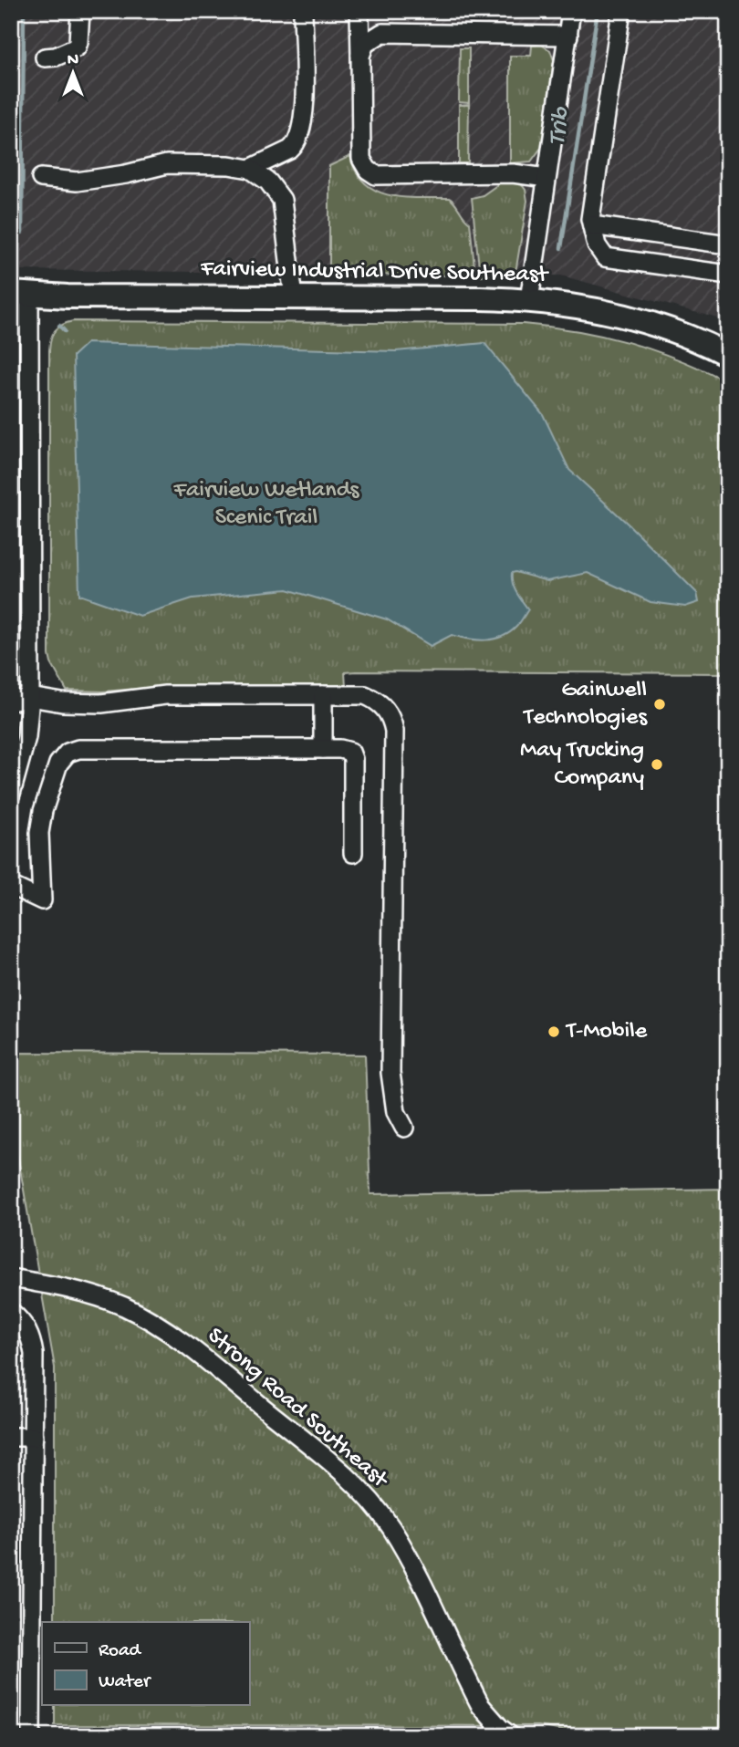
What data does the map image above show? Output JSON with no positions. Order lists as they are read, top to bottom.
{
  "streets": {
    "main road": ["Fairview Industrial Drive Southeast"],
    "street": ["Strong Road Southeast"]
  },
  "water": ["Trib"],
  "parks": ["Fairview Wetlands Scenic Trail"],
  "places": ["Gainwell Technologies", "May Trucking Company", "T-Mobile"],
  "legend": ["Road", "Water"],
  "north": "top"
}
